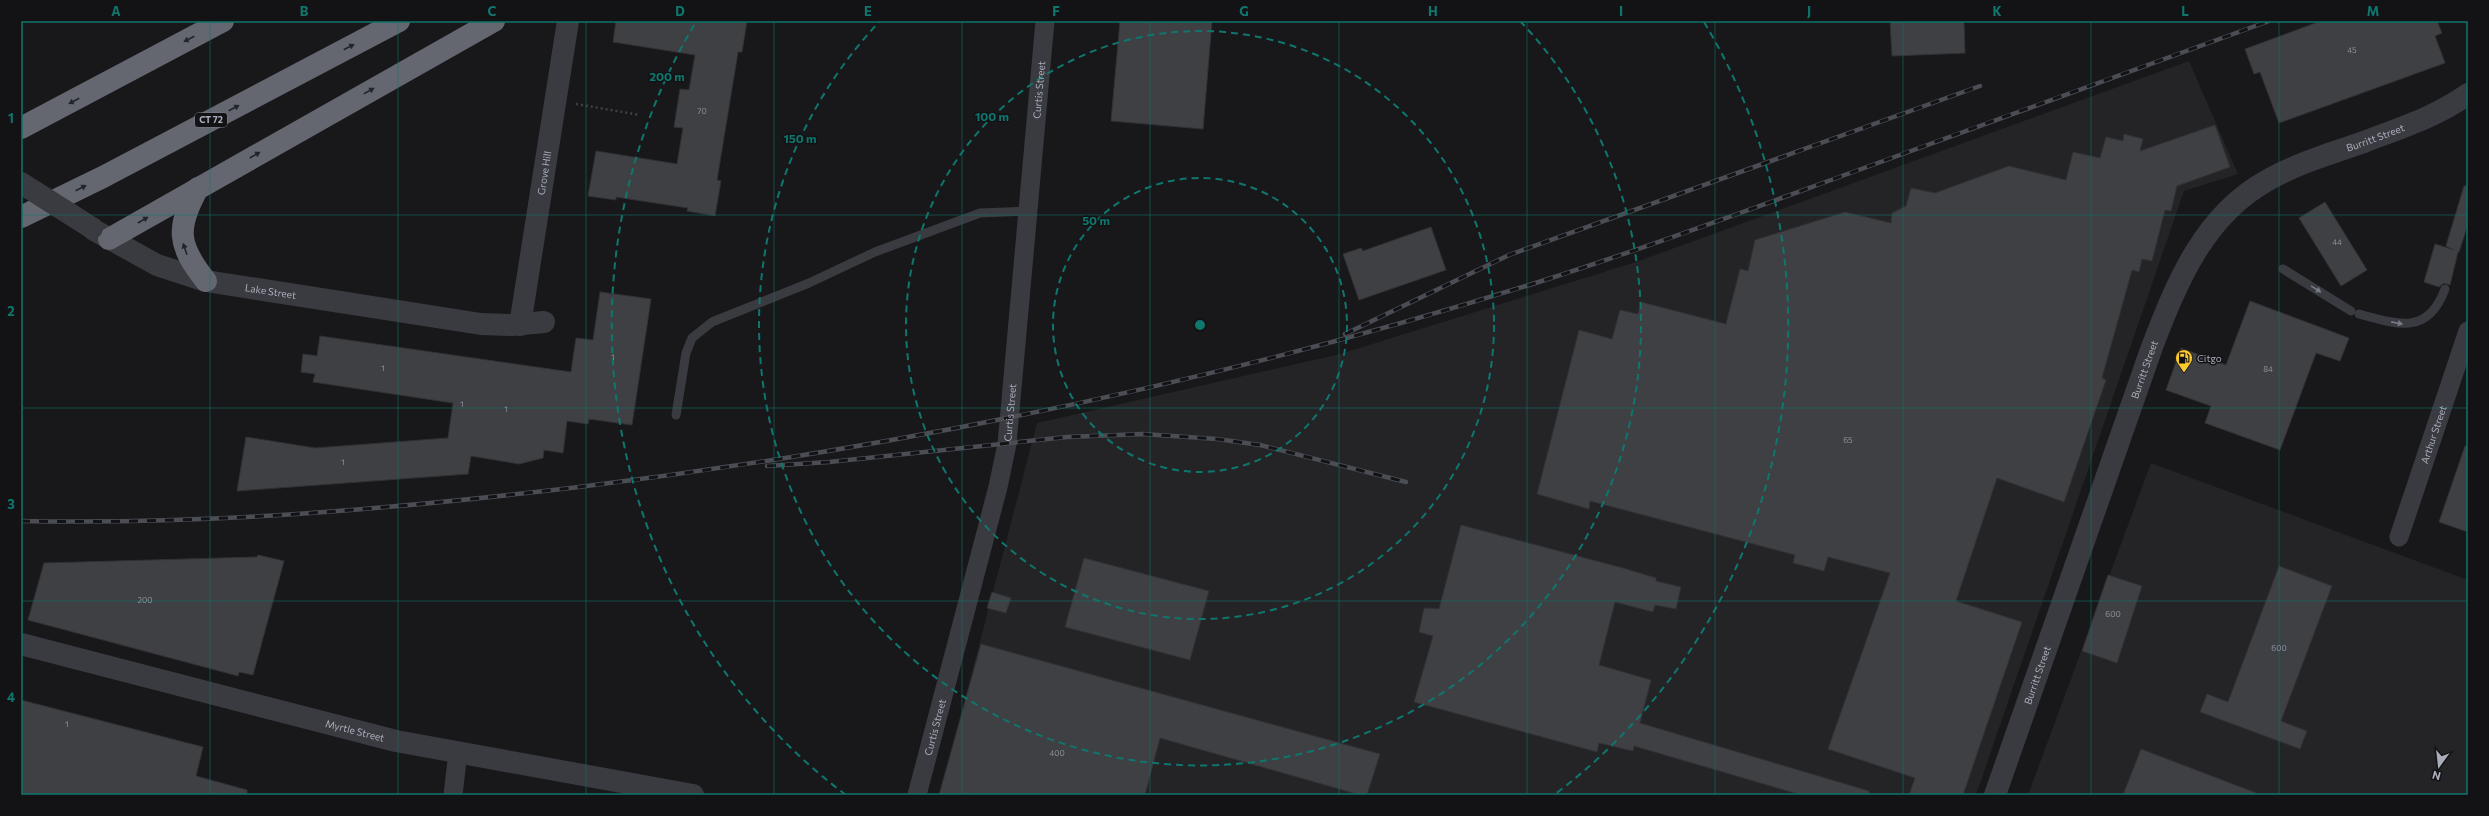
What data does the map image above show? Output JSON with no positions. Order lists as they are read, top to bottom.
{
  "streets": {
    "highway": ["CT 72"],
    "street": [
      "Curtis Street",
      "Burritt Street",
      "Grove Hill",
      "Lake Street",
      "Arthur Street",
      "Myrtle Street"
    ]
  },
  "crossings": [
    ["Grove Hill", "Lake Street"]
  ],
  "places": {
    "fuel station": ["Citgo"]
  },
  "house_numbers": [
    "45",
    "70",
    "44",
    "1",
    "1",
    "84",
    "1",
    "1",
    "65",
    "1",
    "200",
    "600",
    "600",
    "1",
    "400"
  ],
  "north": "bottom",
  "grid": {
    "columns": [
      "A",
      "B",
      "C",
      "D",
      "E",
      "F",
      "G",
      "H",
      "I",
      "J",
      "K",
      "L",
      "M"
    ],
    "rows": [
      "1",
      "2",
      "3",
      "4"
    ]
  },
  "rings": [
    "200 m",
    "100 m",
    "150 m",
    "50 m"
  ]
}
